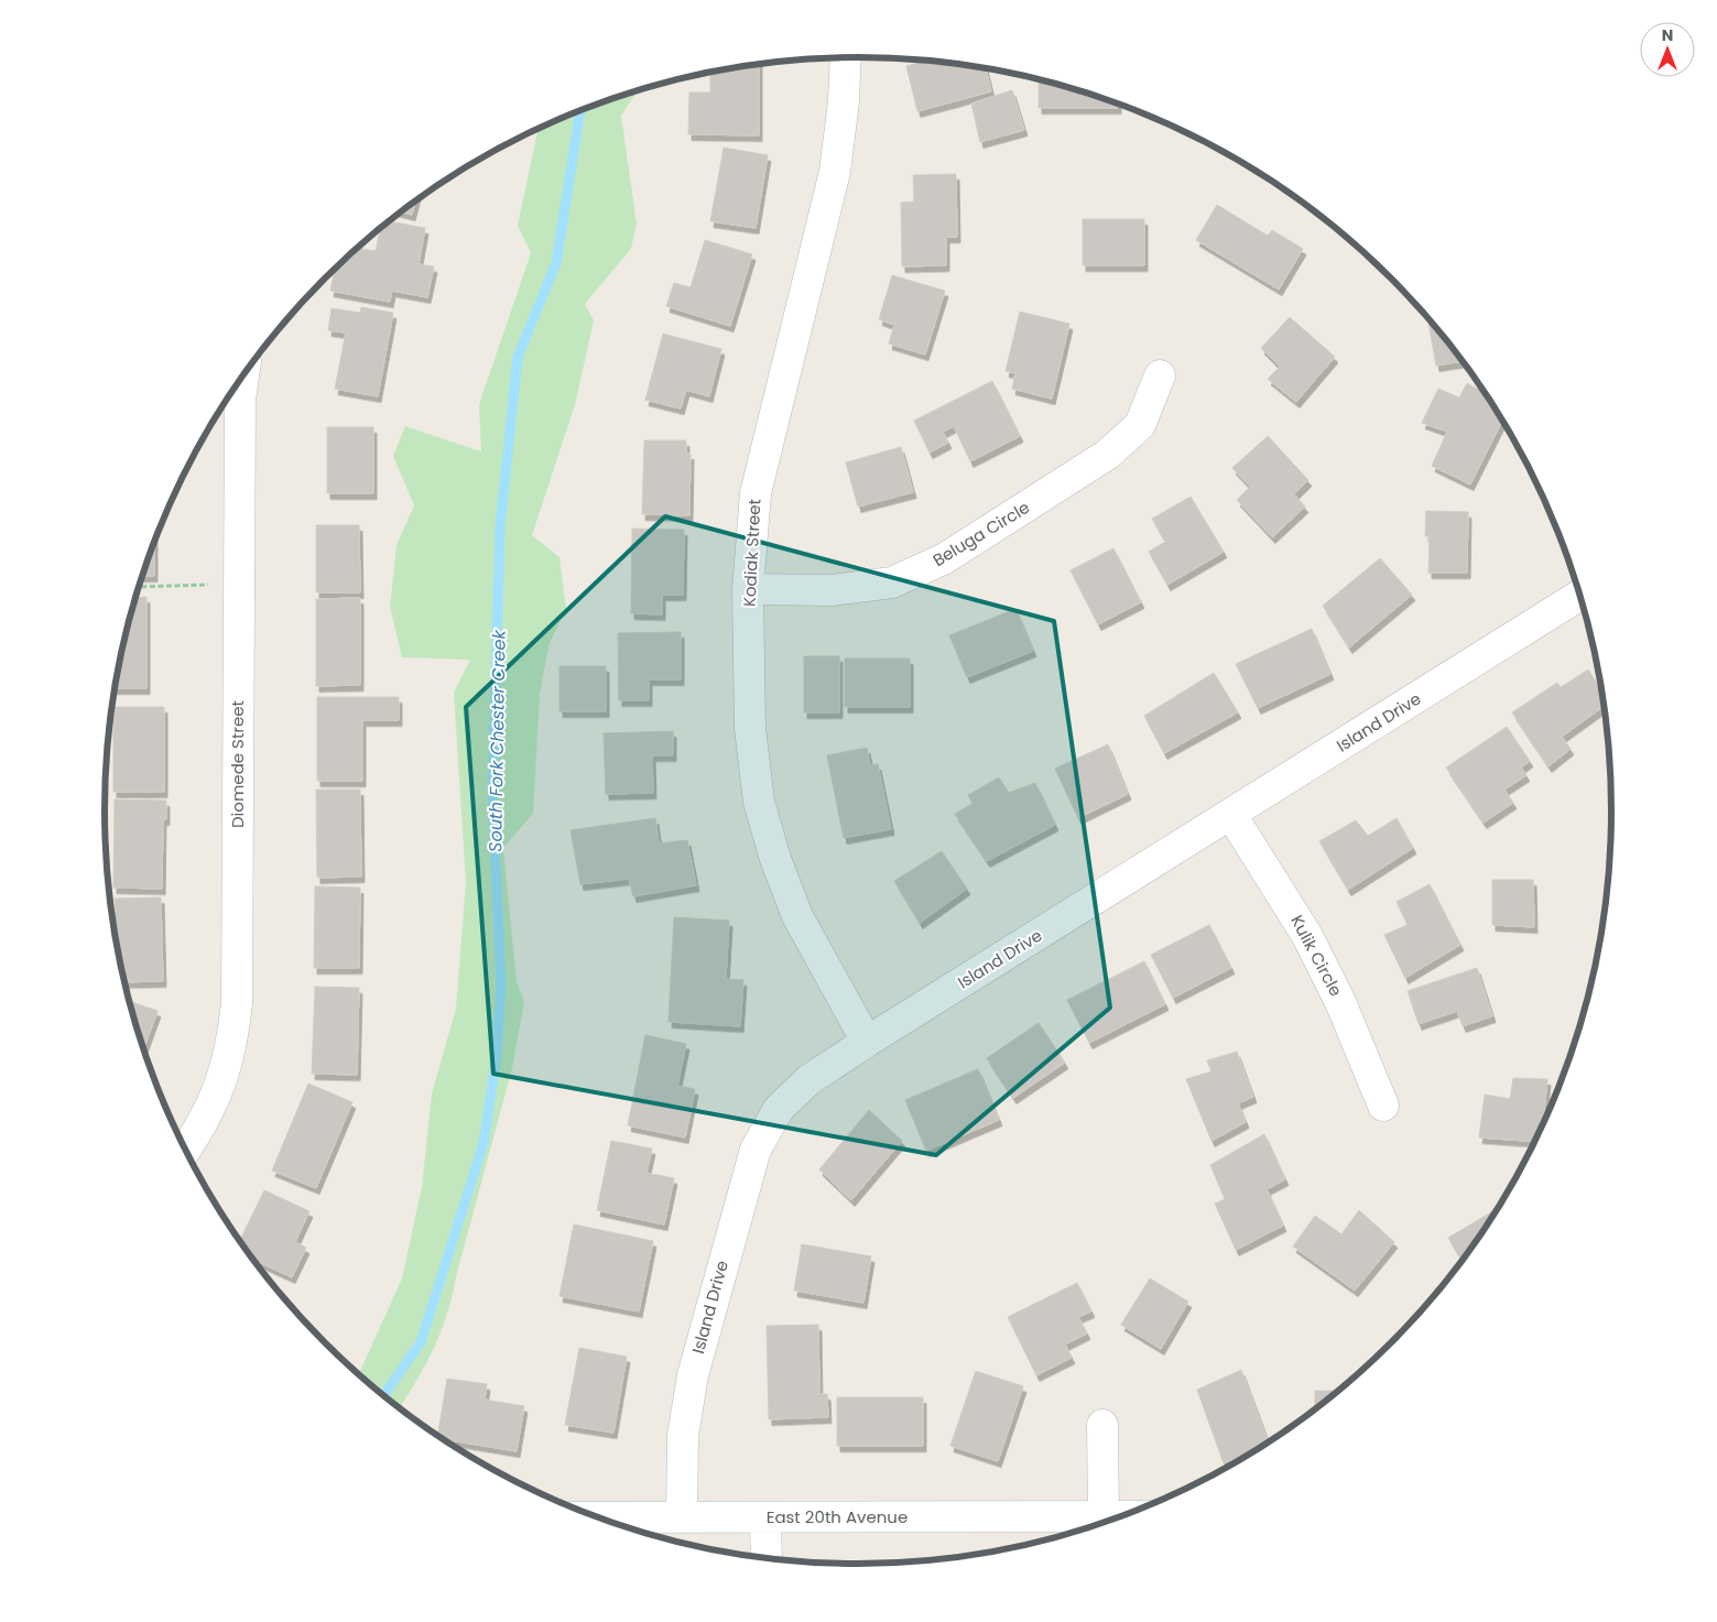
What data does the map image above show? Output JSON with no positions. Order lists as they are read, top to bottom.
{
  "streets": {
    "street": [
      "Beluga Circle",
      "Kodiak Street",
      "Island Drive",
      "Diomede Street",
      "Kulik Circle",
      "East 20th Avenue"
    ]
  },
  "crossings": [
    ["Beluga Circle", "Kodiak Street"],
    ["Kodiak Street", "Island Drive"],
    ["Island Drive", "Kulik Circle"],
    ["Island Drive", "East 20th Avenue"]
  ],
  "water": ["South Fork Chester Creek"],
  "north": "top"
}
